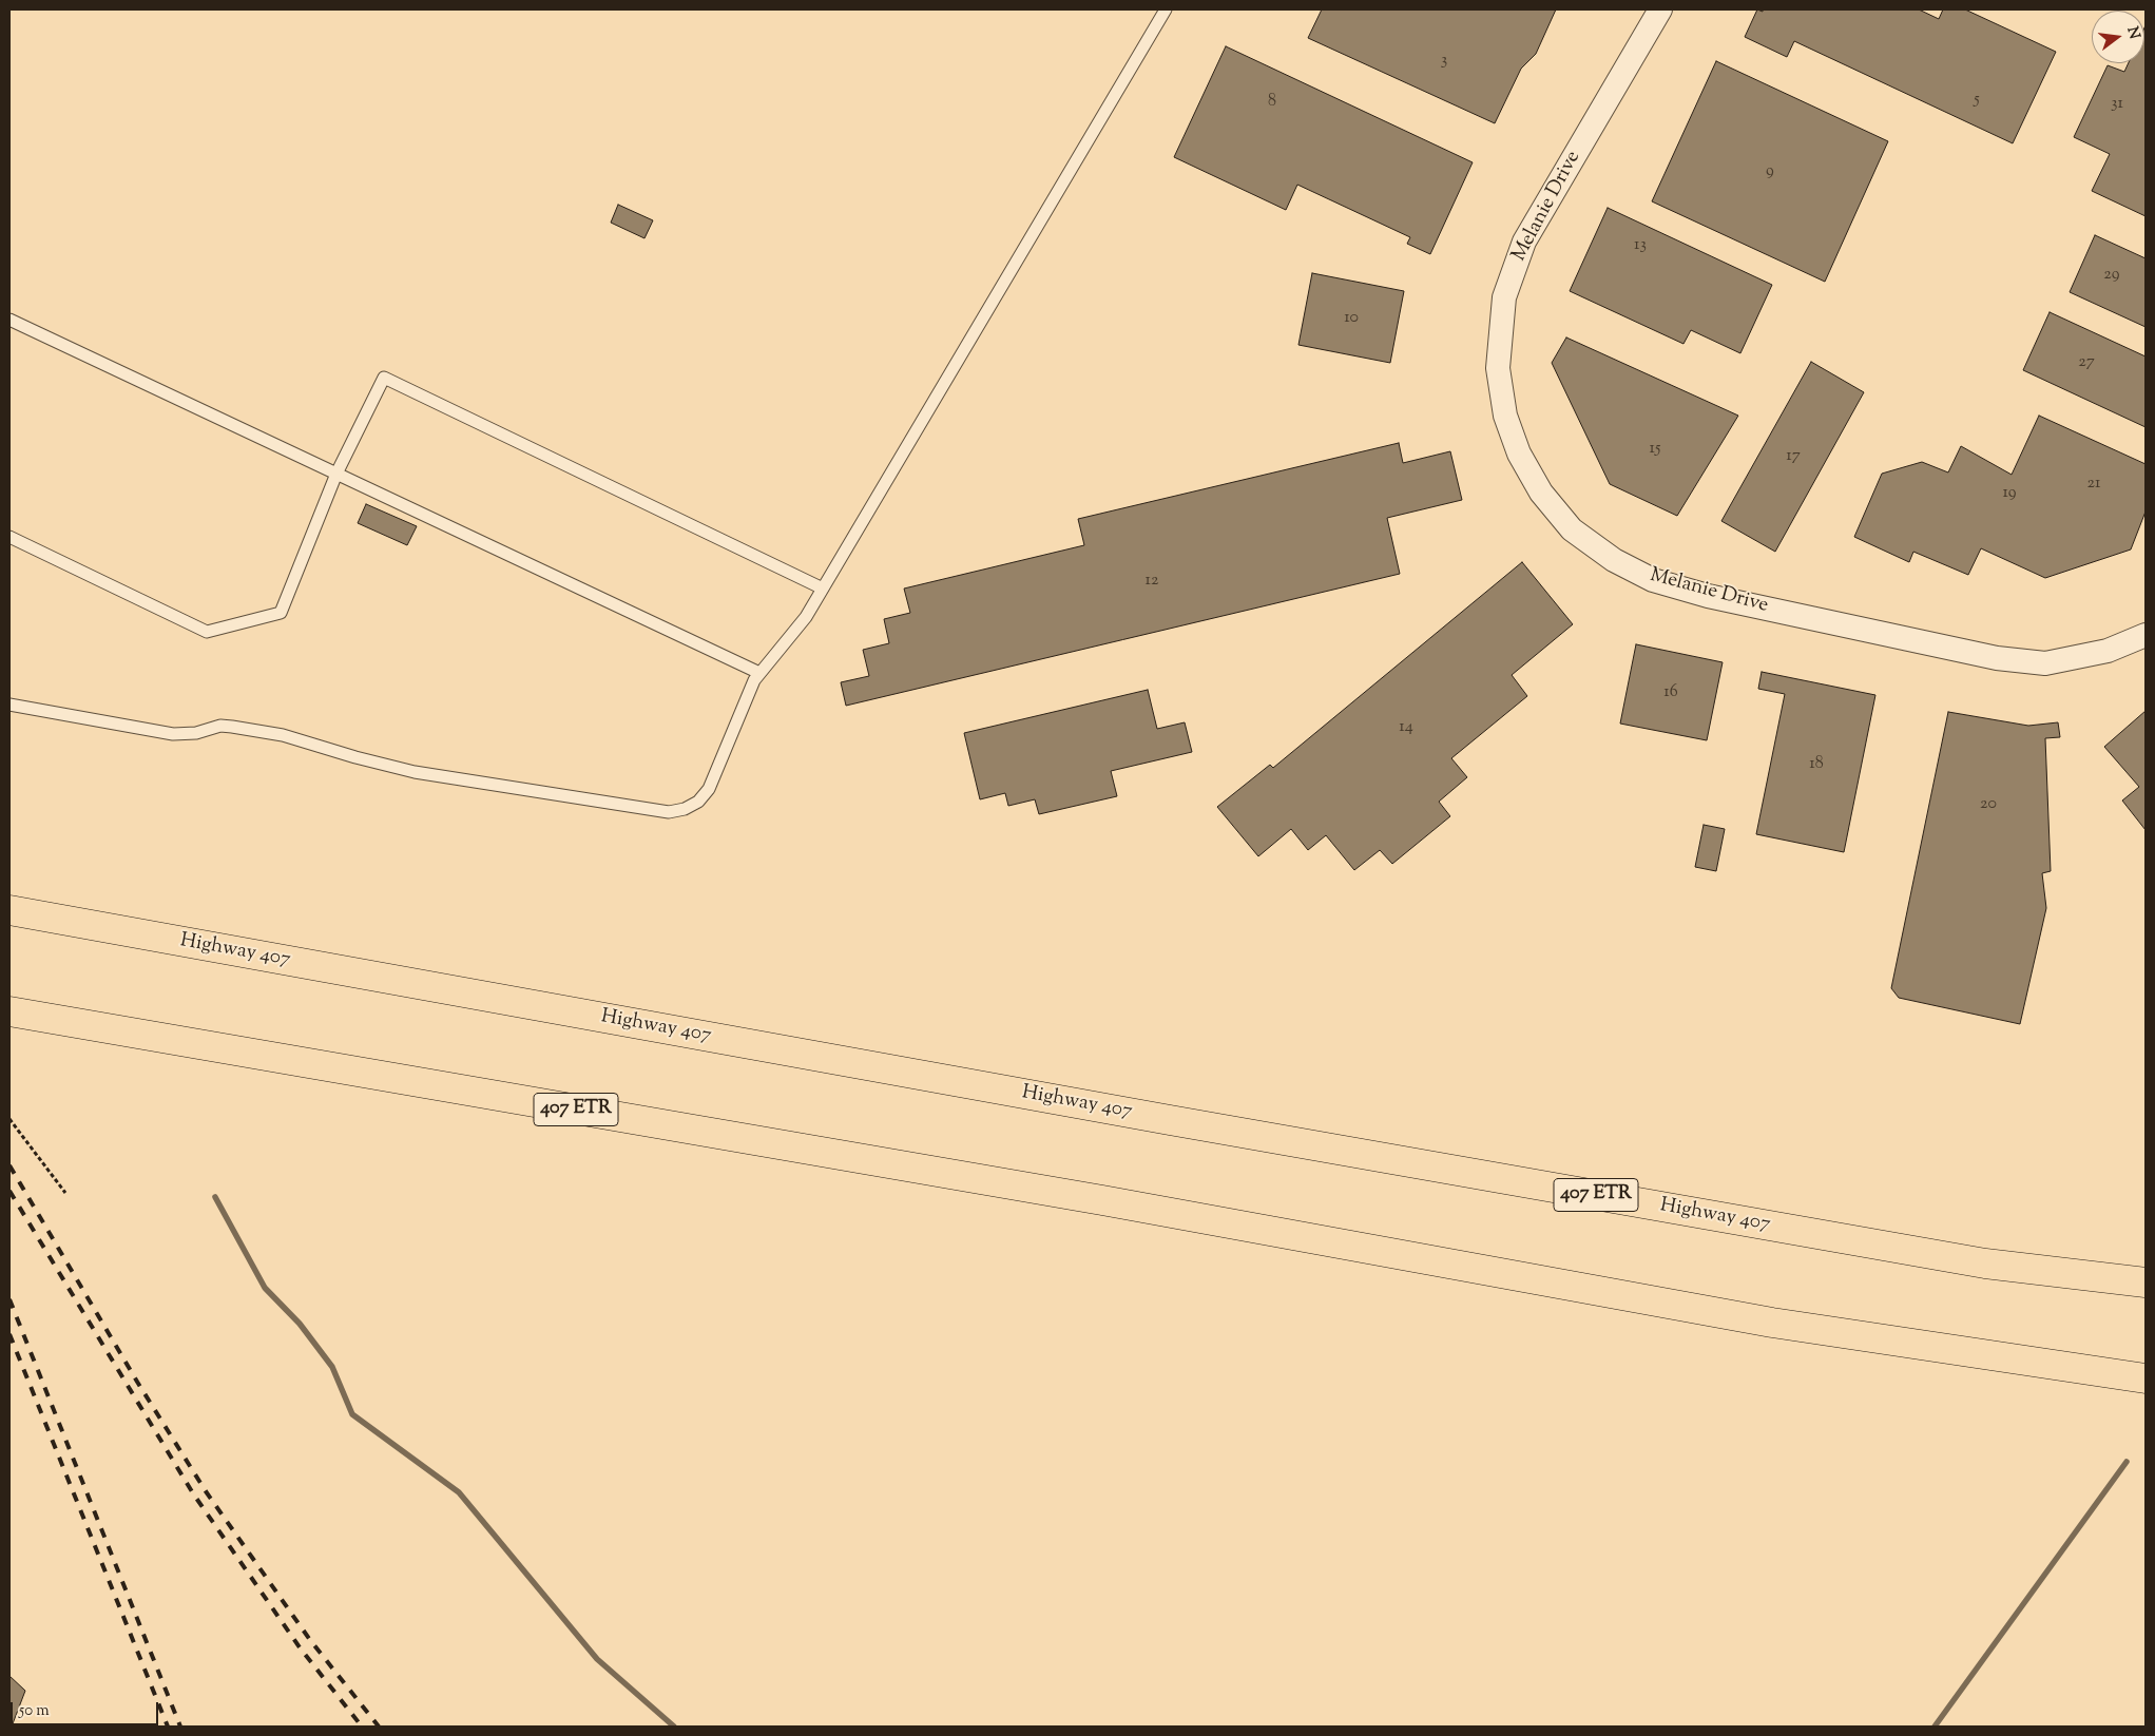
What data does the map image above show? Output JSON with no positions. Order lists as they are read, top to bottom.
{
  "streets": {
    "highway": ["Highway 407", "407 ETR"],
    "street": ["Melanie Drive"]
  },
  "house_numbers": [
    "3",
    "5",
    "8",
    "31",
    "9",
    "13",
    "29",
    "10",
    "27",
    "15",
    "17",
    "21",
    "19",
    "12",
    "16",
    "14",
    "18",
    "20"
  ],
  "scale_bar": "50 m",
  "north": "right"
}
